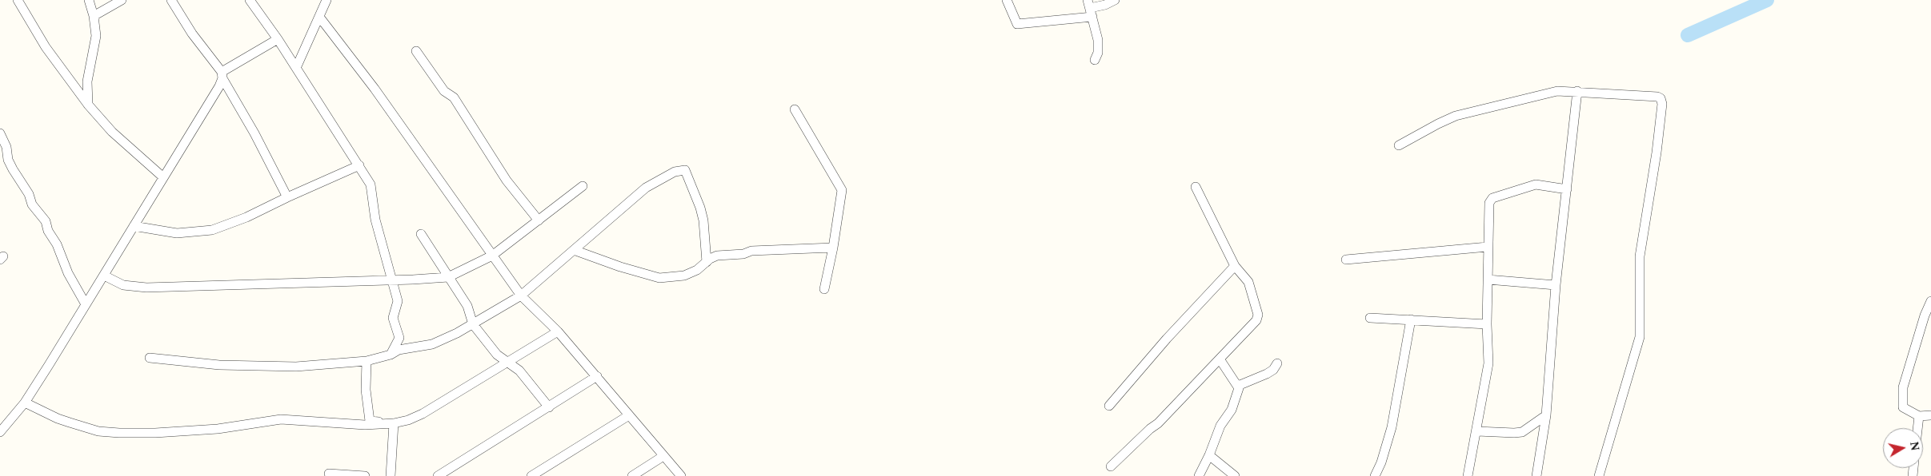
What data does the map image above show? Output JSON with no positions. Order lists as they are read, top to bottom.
{
  "north": "right"
}
